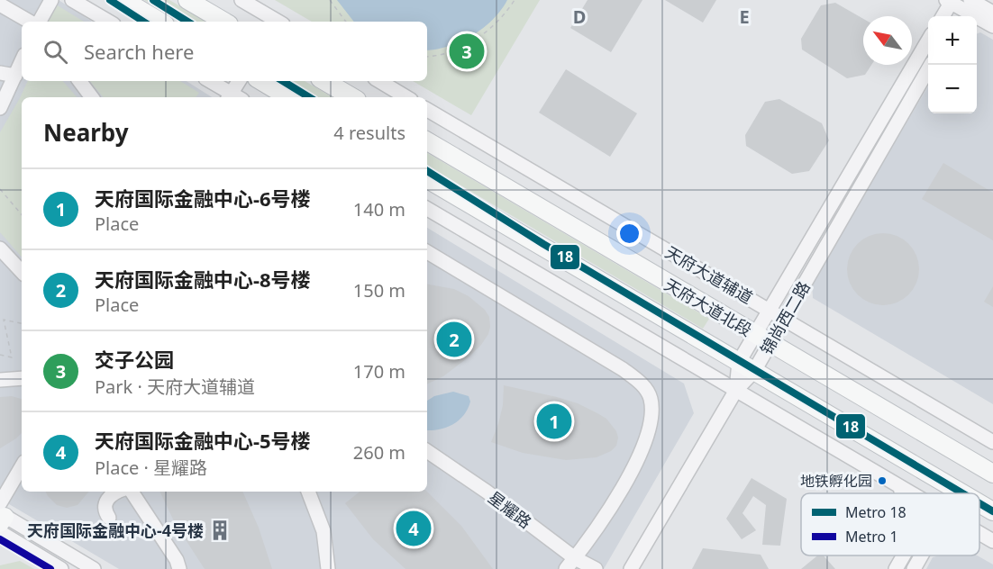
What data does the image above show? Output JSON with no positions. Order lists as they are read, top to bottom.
{
  "streets": {
    "main road": ["天府大道北段"],
    "street": ["天府大道辅道", "锦尚西二路", "星耀路"]
  },
  "crossings": [
    ["天府大道辅道", "锦尚西二路"],
    ["天府大道北段", "锦尚西二路"]
  ],
  "places": {
    "other": ["地铁孵化园"],
    "building": ["天府国际金融中心-4号楼"]
  },
  "lines": ["metro line 18", "metro line 1"],
  "legend": ["Metro 18", "Metro 1"],
  "north": "top left",
  "page": {
    "map_buttons": ["+", "−"],
    "search": "Search here",
    "pins": [
      "3",
      "2",
      "1",
      "4"
    ],
    "heading": ["Nearby", "4 results"],
    "list": [
      {
        "mark": "1",
        "name": "天府国际金融中心-6号楼",
        "note": "Place",
        "value": "140 m"
      },
      {
        "mark": "2",
        "name": "天府国际金融中心-8号楼",
        "note": "Place",
        "value": "150 m"
      },
      {
        "mark": "3",
        "name": "交子公园",
        "note": "Park · 天府大道辅道",
        "value": "170 m"
      },
      {
        "mark": "4",
        "name": "天府国际金融中心-5号楼",
        "note": "Place · 星耀路",
        "value": "260 m"
      }
    ]
  },
  "grid": {
    "columns": ["D", "E"]
  }
}
